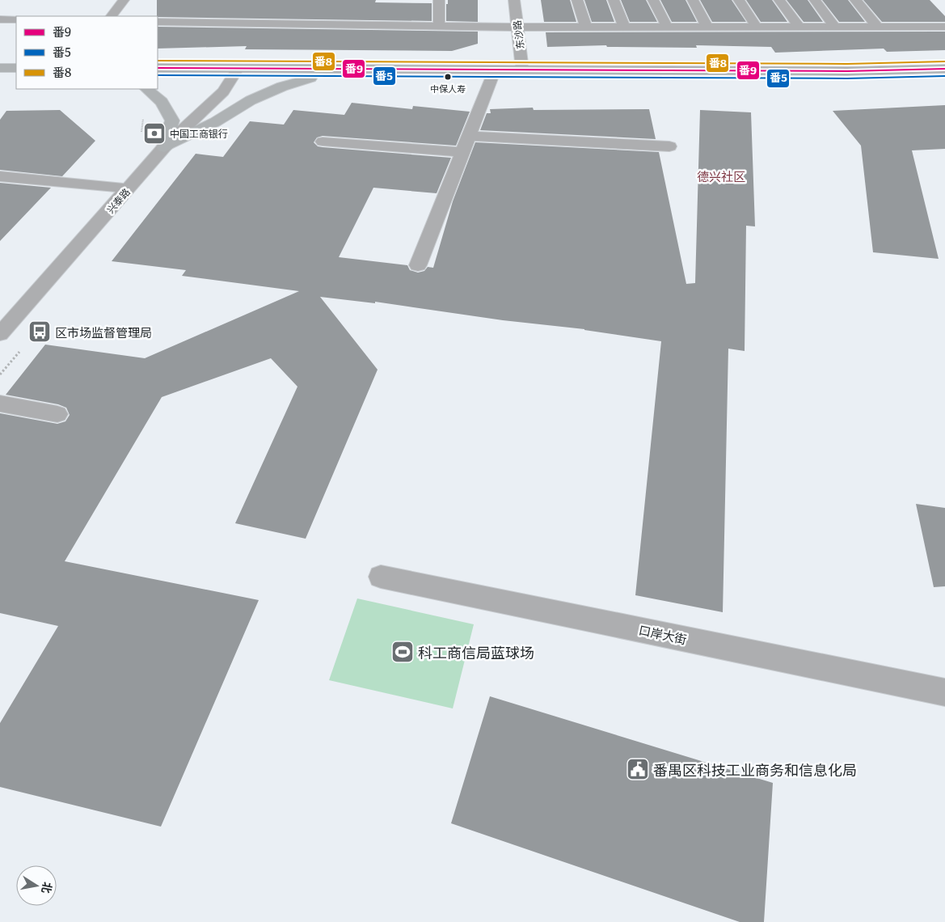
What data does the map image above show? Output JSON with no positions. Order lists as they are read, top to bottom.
{
  "streets": {
    "street": ["东沙路", "兴泰路", "口岸大街"]
  },
  "districts": ["德兴社区"],
  "places": {
    "other": ["中保人寿"],
    "bank": ["中国工商银行"],
    "bus stop": ["区市场监督管理局"],
    "sports": ["科工商信局蓝球场"],
    "public building": ["番禺区科技工业商务和信息化局"]
  },
  "lines": ["transit line 番8", "transit line 番9", "transit line 番5"],
  "legend": ["番9", "番5", "番8"],
  "north": "right"
}
